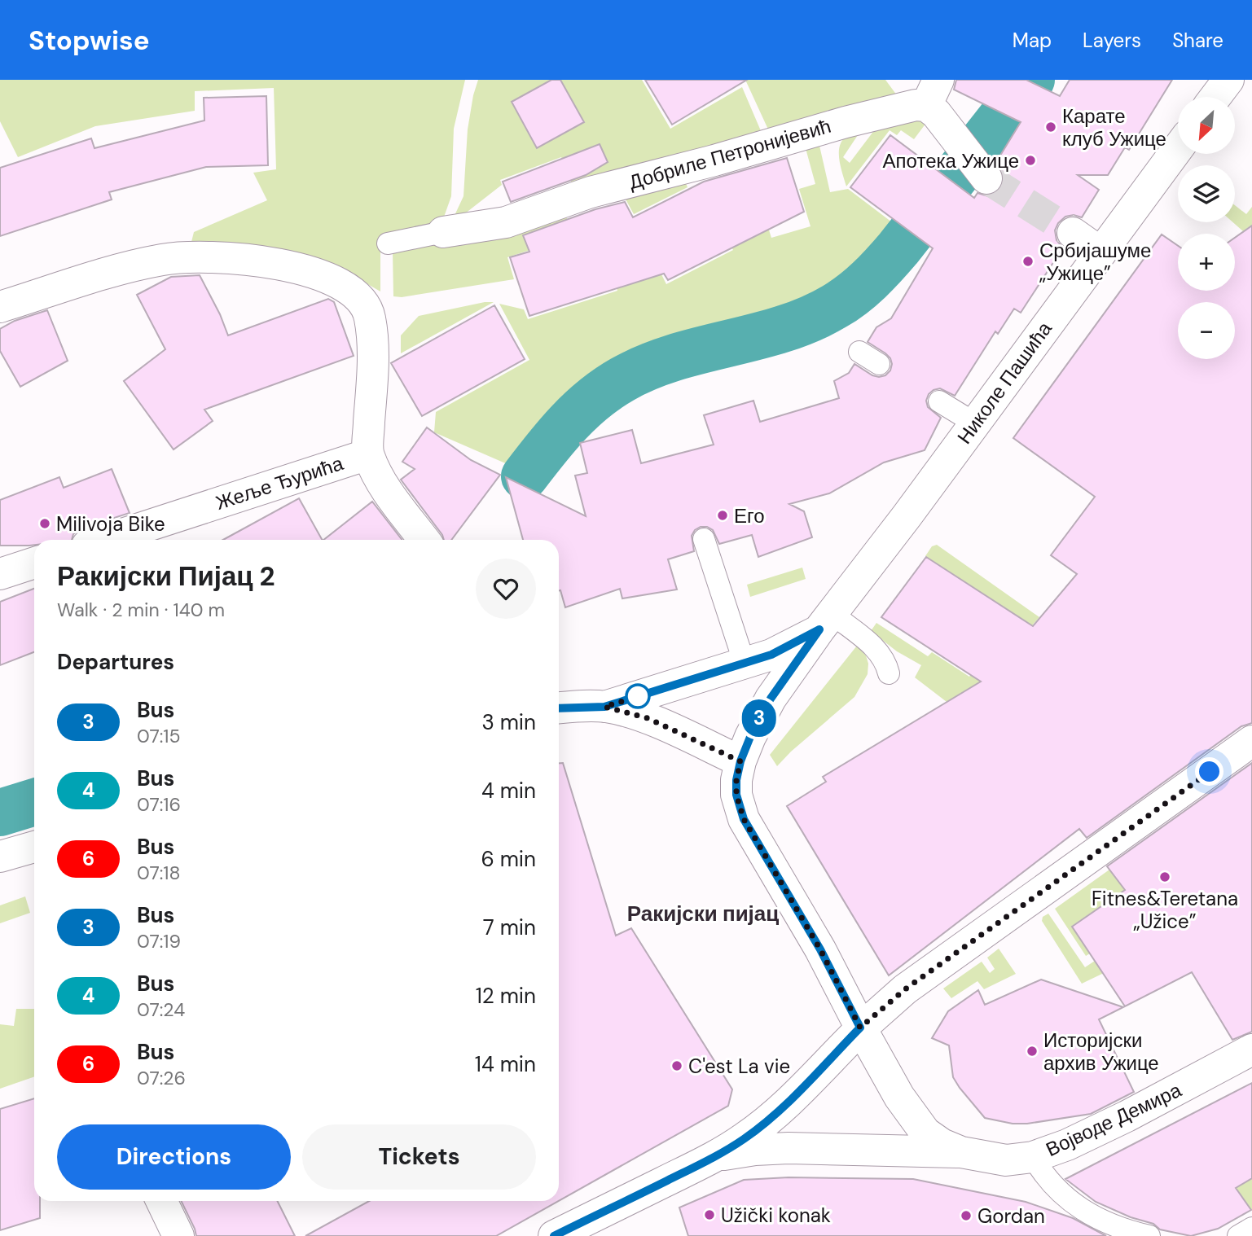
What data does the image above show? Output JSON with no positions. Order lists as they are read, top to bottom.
{
  "streets": {
    "main road": [
      "Добриле Петронијевић",
      "Николе Пашића",
      "Жеље Ђурића",
      "Војводе Демира"
    ]
  },
  "crossings": [
    ["Николе Пашића", "Војводе Демира"]
  ],
  "districts": ["Ракијски пијац"],
  "places": [
    "Карате клуб Ужице",
    "Апотека Ужице",
    "Србијашуме „Ужице”",
    "Его",
    "Milivoja Bike",
    "Fitnes&Teretana „Užice”",
    "Историјски архив Ужице",
    "C'est La vie",
    "Užički konak",
    "Gordan"
  ],
  "lines": ["bus line 3"],
  "north": "bottom left",
  "page": {
    "header": "Stopwise",
    "nav": ["Map", "Layers", "Share"],
    "on_map": "3",
    "map_buttons": ["+", "−"],
    "heading": [
      ["Ракијски Пијац 2", "Walk · 2 min · 140 m"],
      "Departures"
    ],
    "list": [
      {
        "mark": "3",
        "name": "Bus",
        "note": "07:15",
        "value": "3 min"
      },
      {
        "mark": "4",
        "name": "Bus",
        "note": "07:16",
        "value": "4 min"
      },
      {
        "mark": "6",
        "name": "Bus",
        "note": "07:18",
        "value": "6 min"
      },
      {
        "mark": "3",
        "name": "Bus",
        "note": "07:19",
        "value": "7 min"
      },
      {
        "mark": "4",
        "name": "Bus",
        "note": "07:24",
        "value": "12 min"
      },
      {
        "mark": "6",
        "name": "Bus",
        "note": "07:26",
        "value": "14 min"
      }
    ],
    "buttons": ["Directions", "Tickets"]
  }
}
